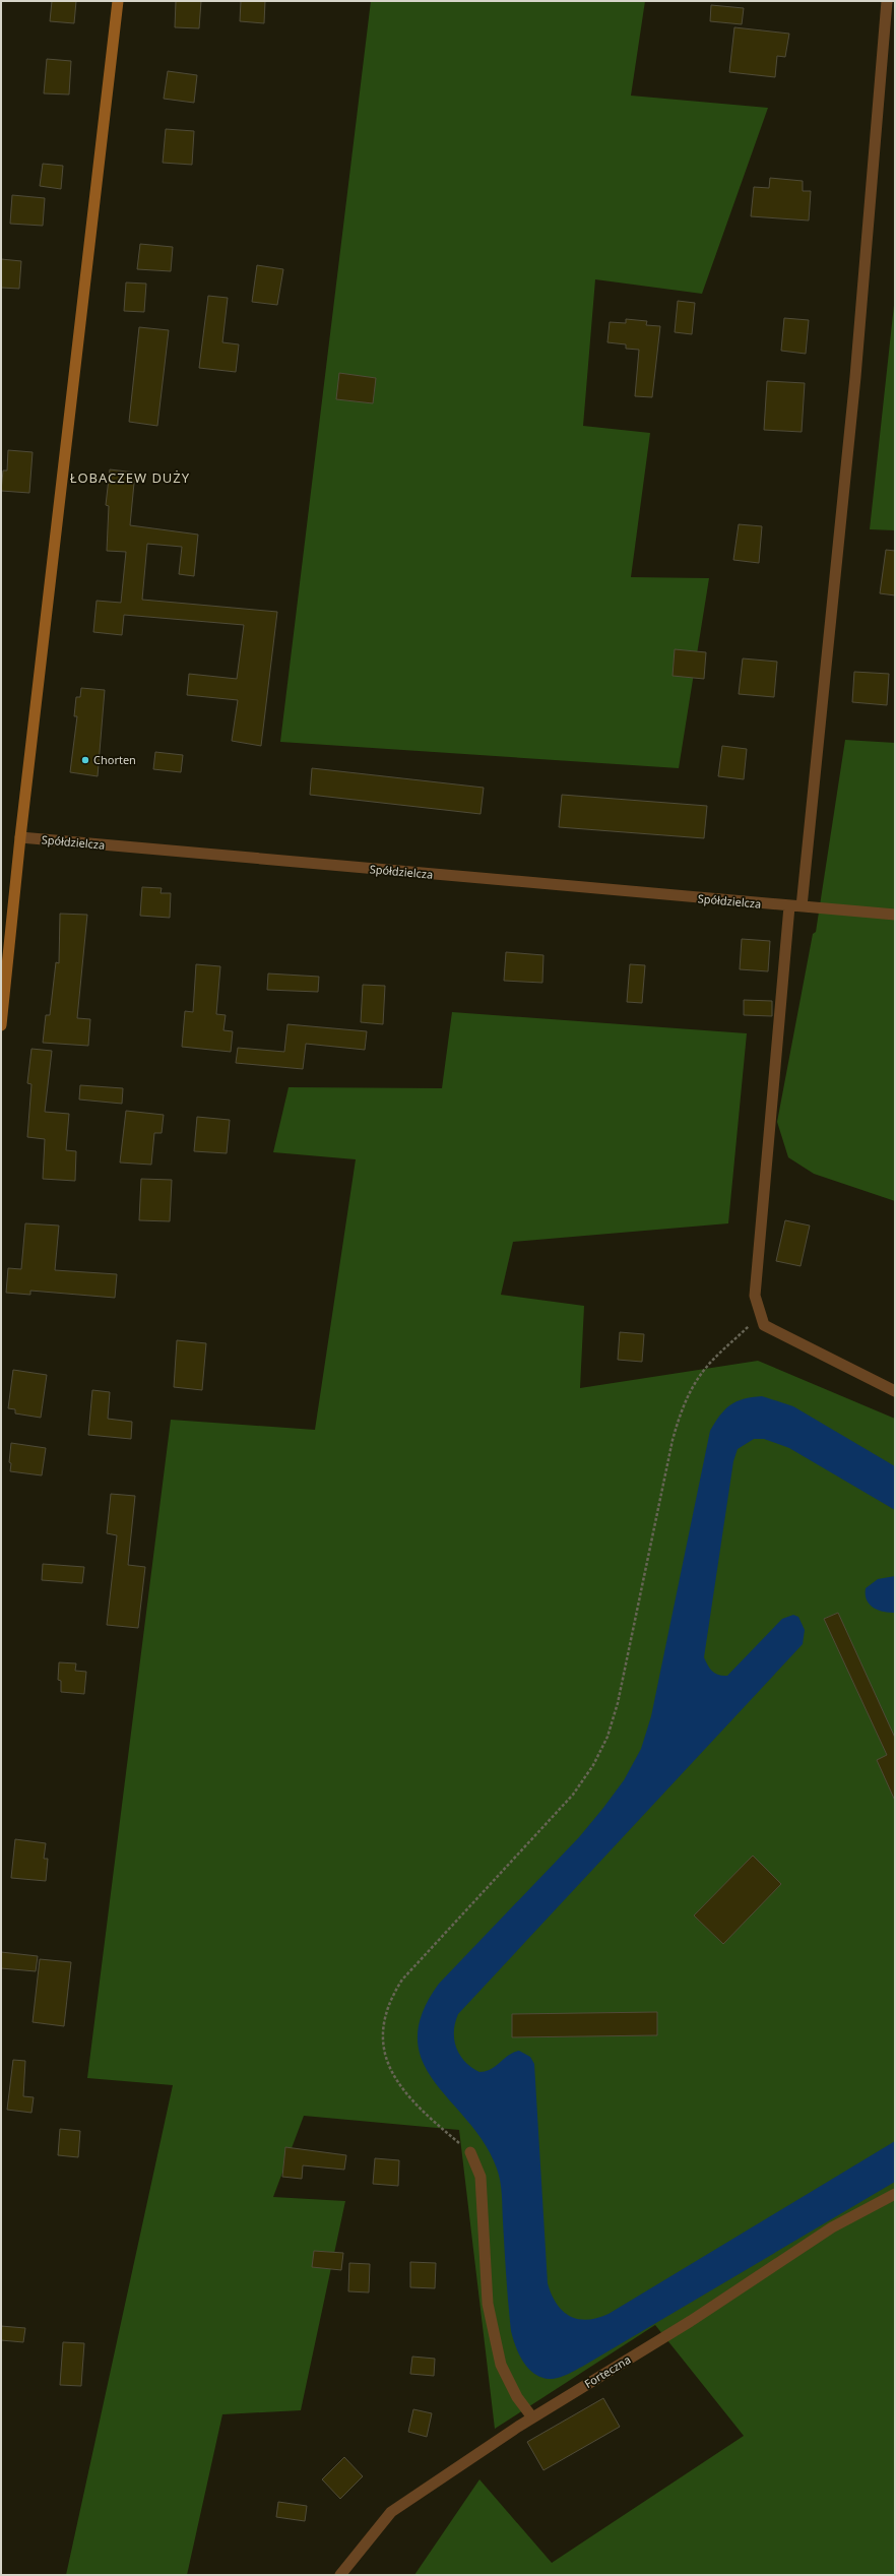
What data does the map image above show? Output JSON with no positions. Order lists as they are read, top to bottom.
{
  "streets": {
    "street": ["Spółdzielcza", "Forteczna"]
  },
  "districts": ["ŁOBACZEW DUŻY"],
  "places": ["Chorten"]
}
